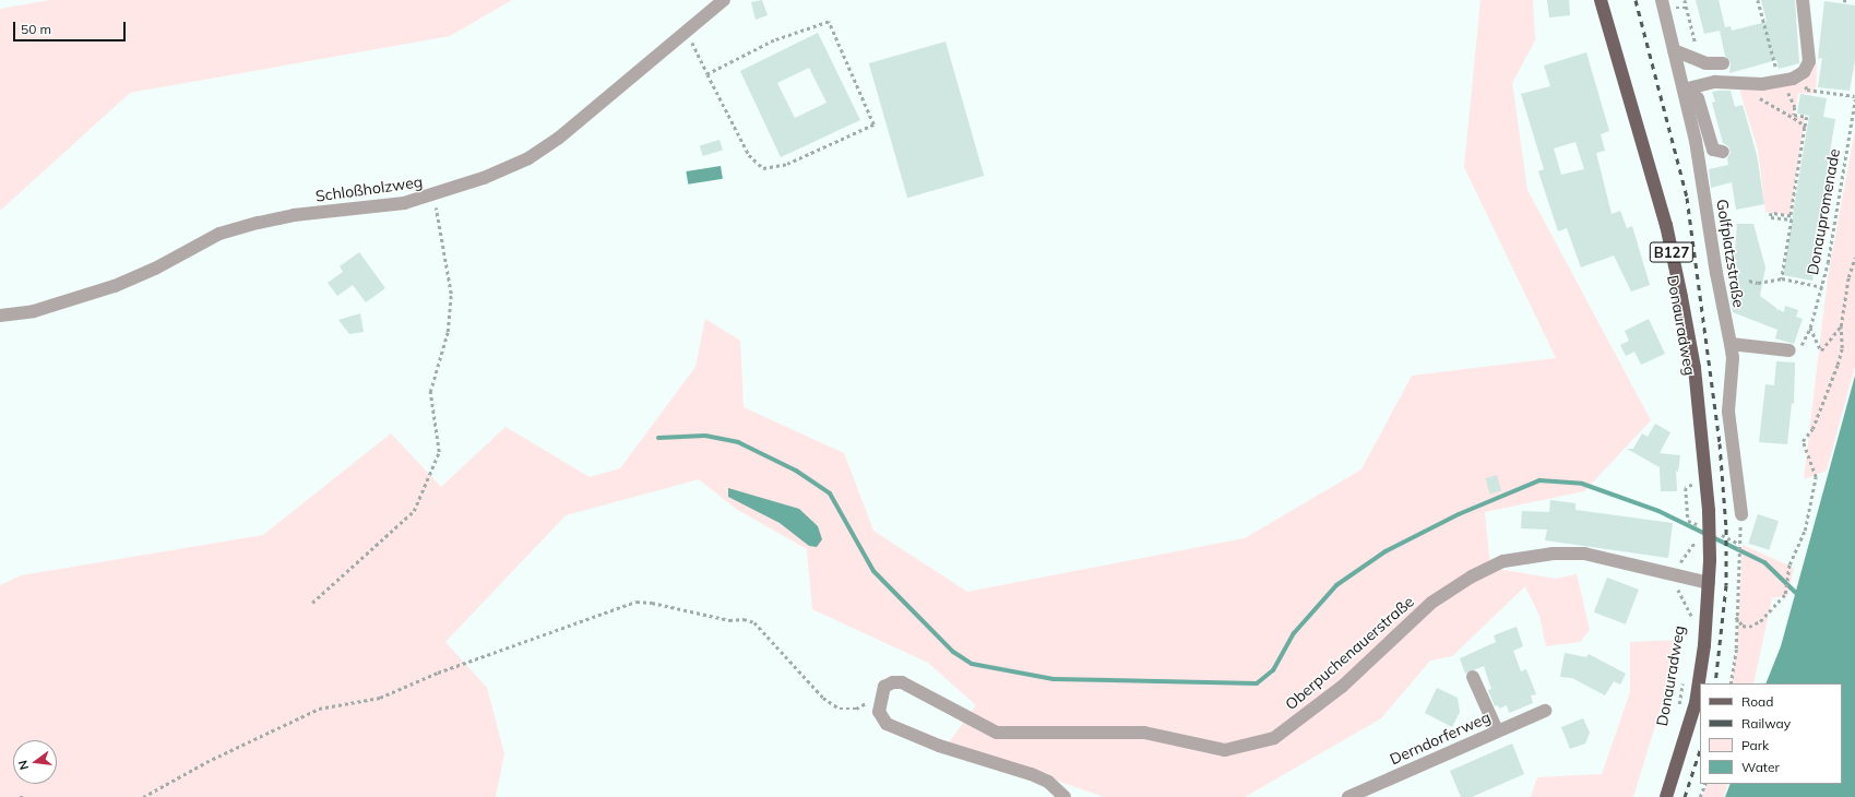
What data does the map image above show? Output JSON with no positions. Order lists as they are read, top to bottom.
{
  "streets": {
    "main road": ["B127"],
    "street": [
      "Schloßholzweg",
      "Golfplatzstraße",
      "Oberpuchenauerstraße",
      "Derndorferweg"
    ],
    "path": ["Donaupromenade", "Donauradweg"]
  },
  "crossings": [
    ["B127", "Oberpuchenauerstraße"],
    ["Donauradweg", "Oberpuchenauerstraße"]
  ],
  "legend": [
    "Road",
    "Railway",
    "Park",
    "Water"
  ],
  "scale_bar": "50 m",
  "north": "left"
}
